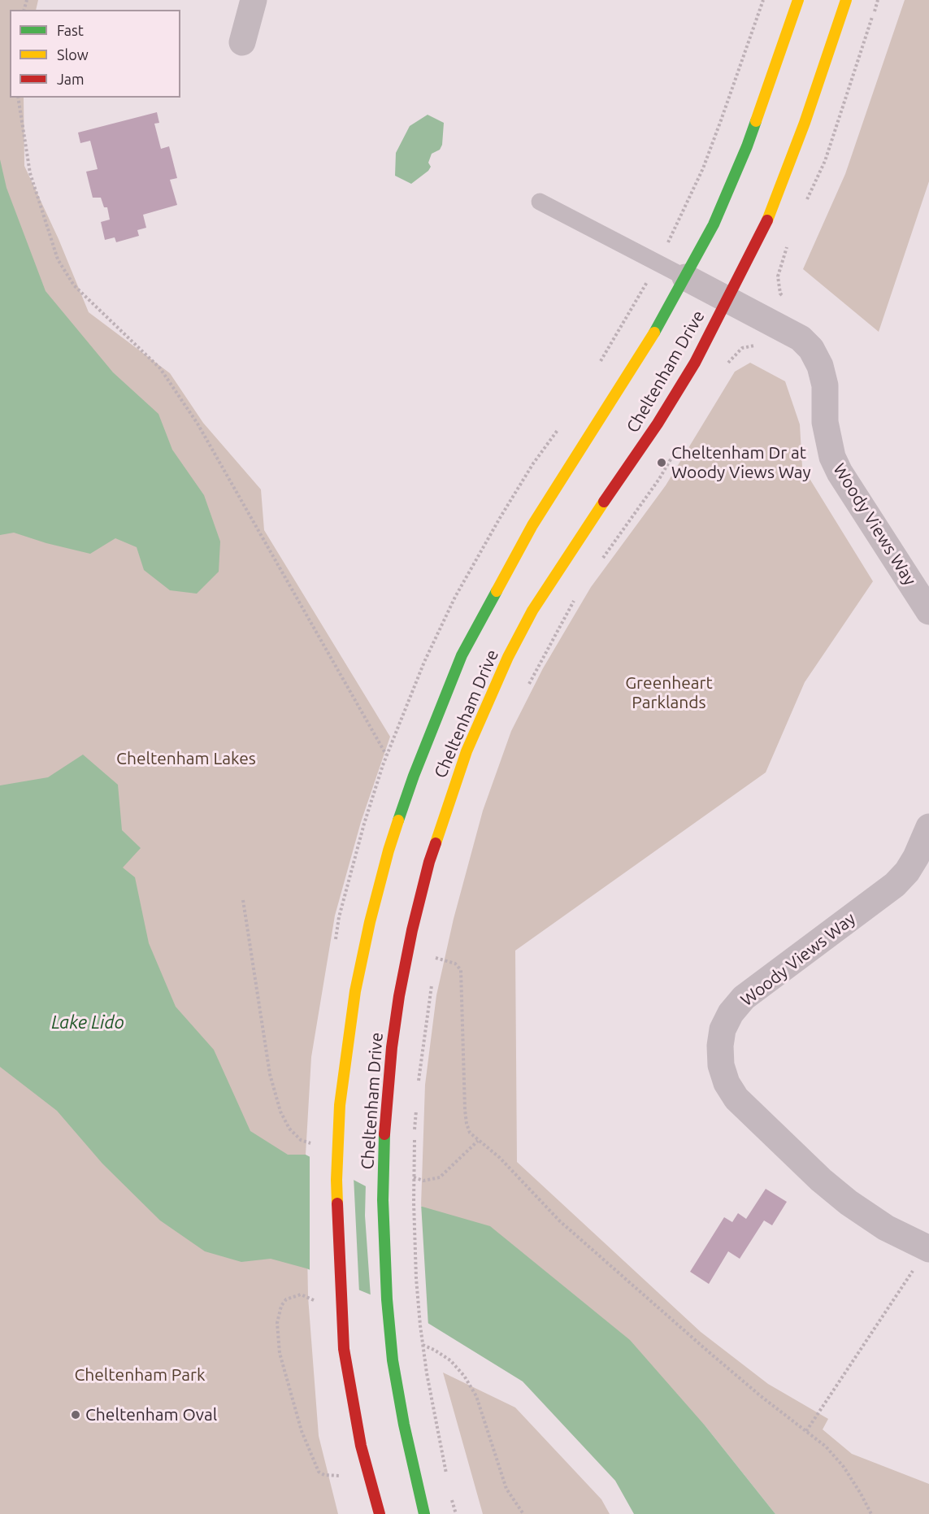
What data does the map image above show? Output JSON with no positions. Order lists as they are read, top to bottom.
{
  "streets": {
    "main road": ["Cheltenham Drive"],
    "street": ["Woody Views Way"]
  },
  "crossings": [
    ["Cheltenham Drive", "Woody Views Way"]
  ],
  "water": ["Lake Lido"],
  "parks": ["Greenheart Parklands", "Cheltenham Lakes", "Cheltenham Park"],
  "places": ["Cheltenham Dr at Woody Views Way", "Cheltenham Oval"],
  "legend": ["Fast", "Slow", "Jam"]
}
